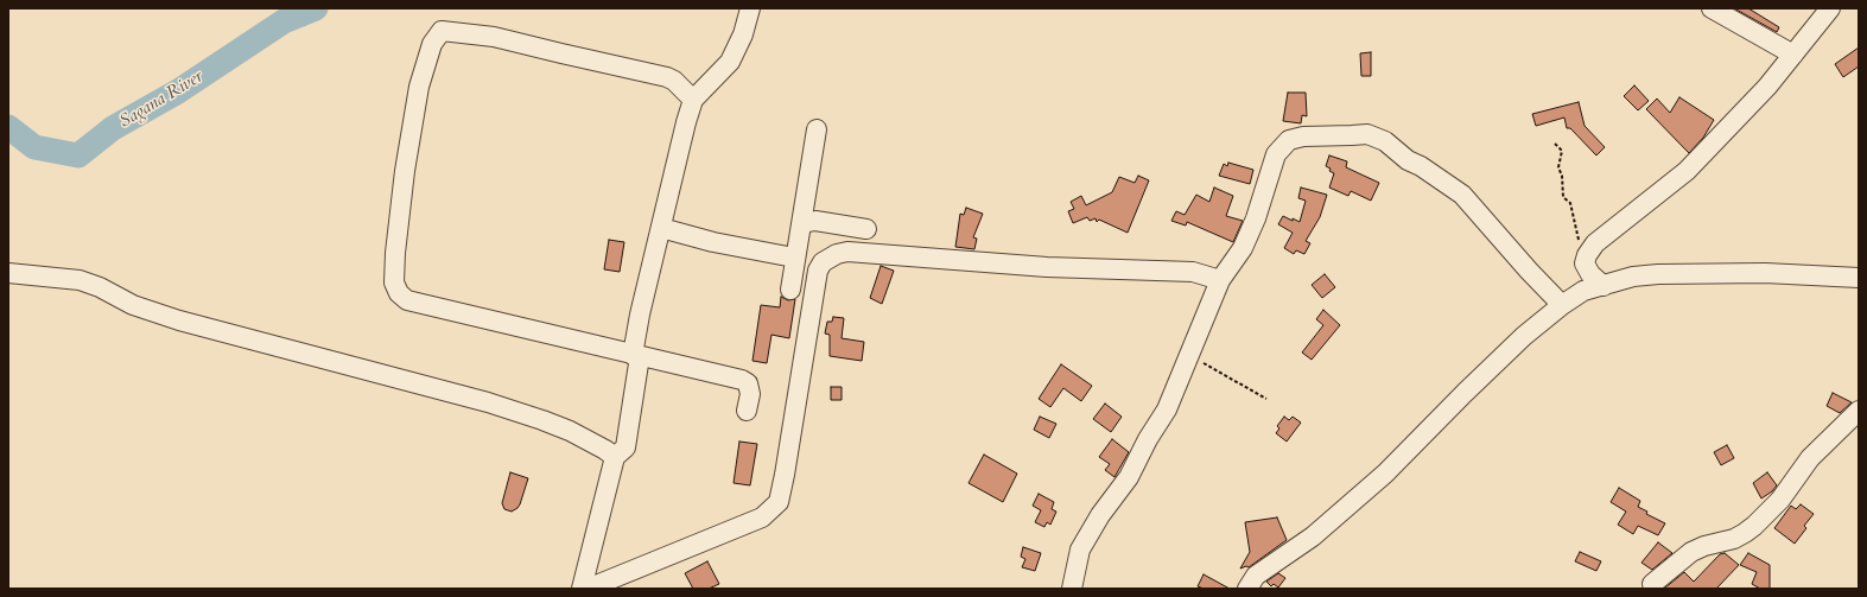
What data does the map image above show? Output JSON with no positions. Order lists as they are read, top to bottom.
{
  "water": ["Sagana River"]
}
